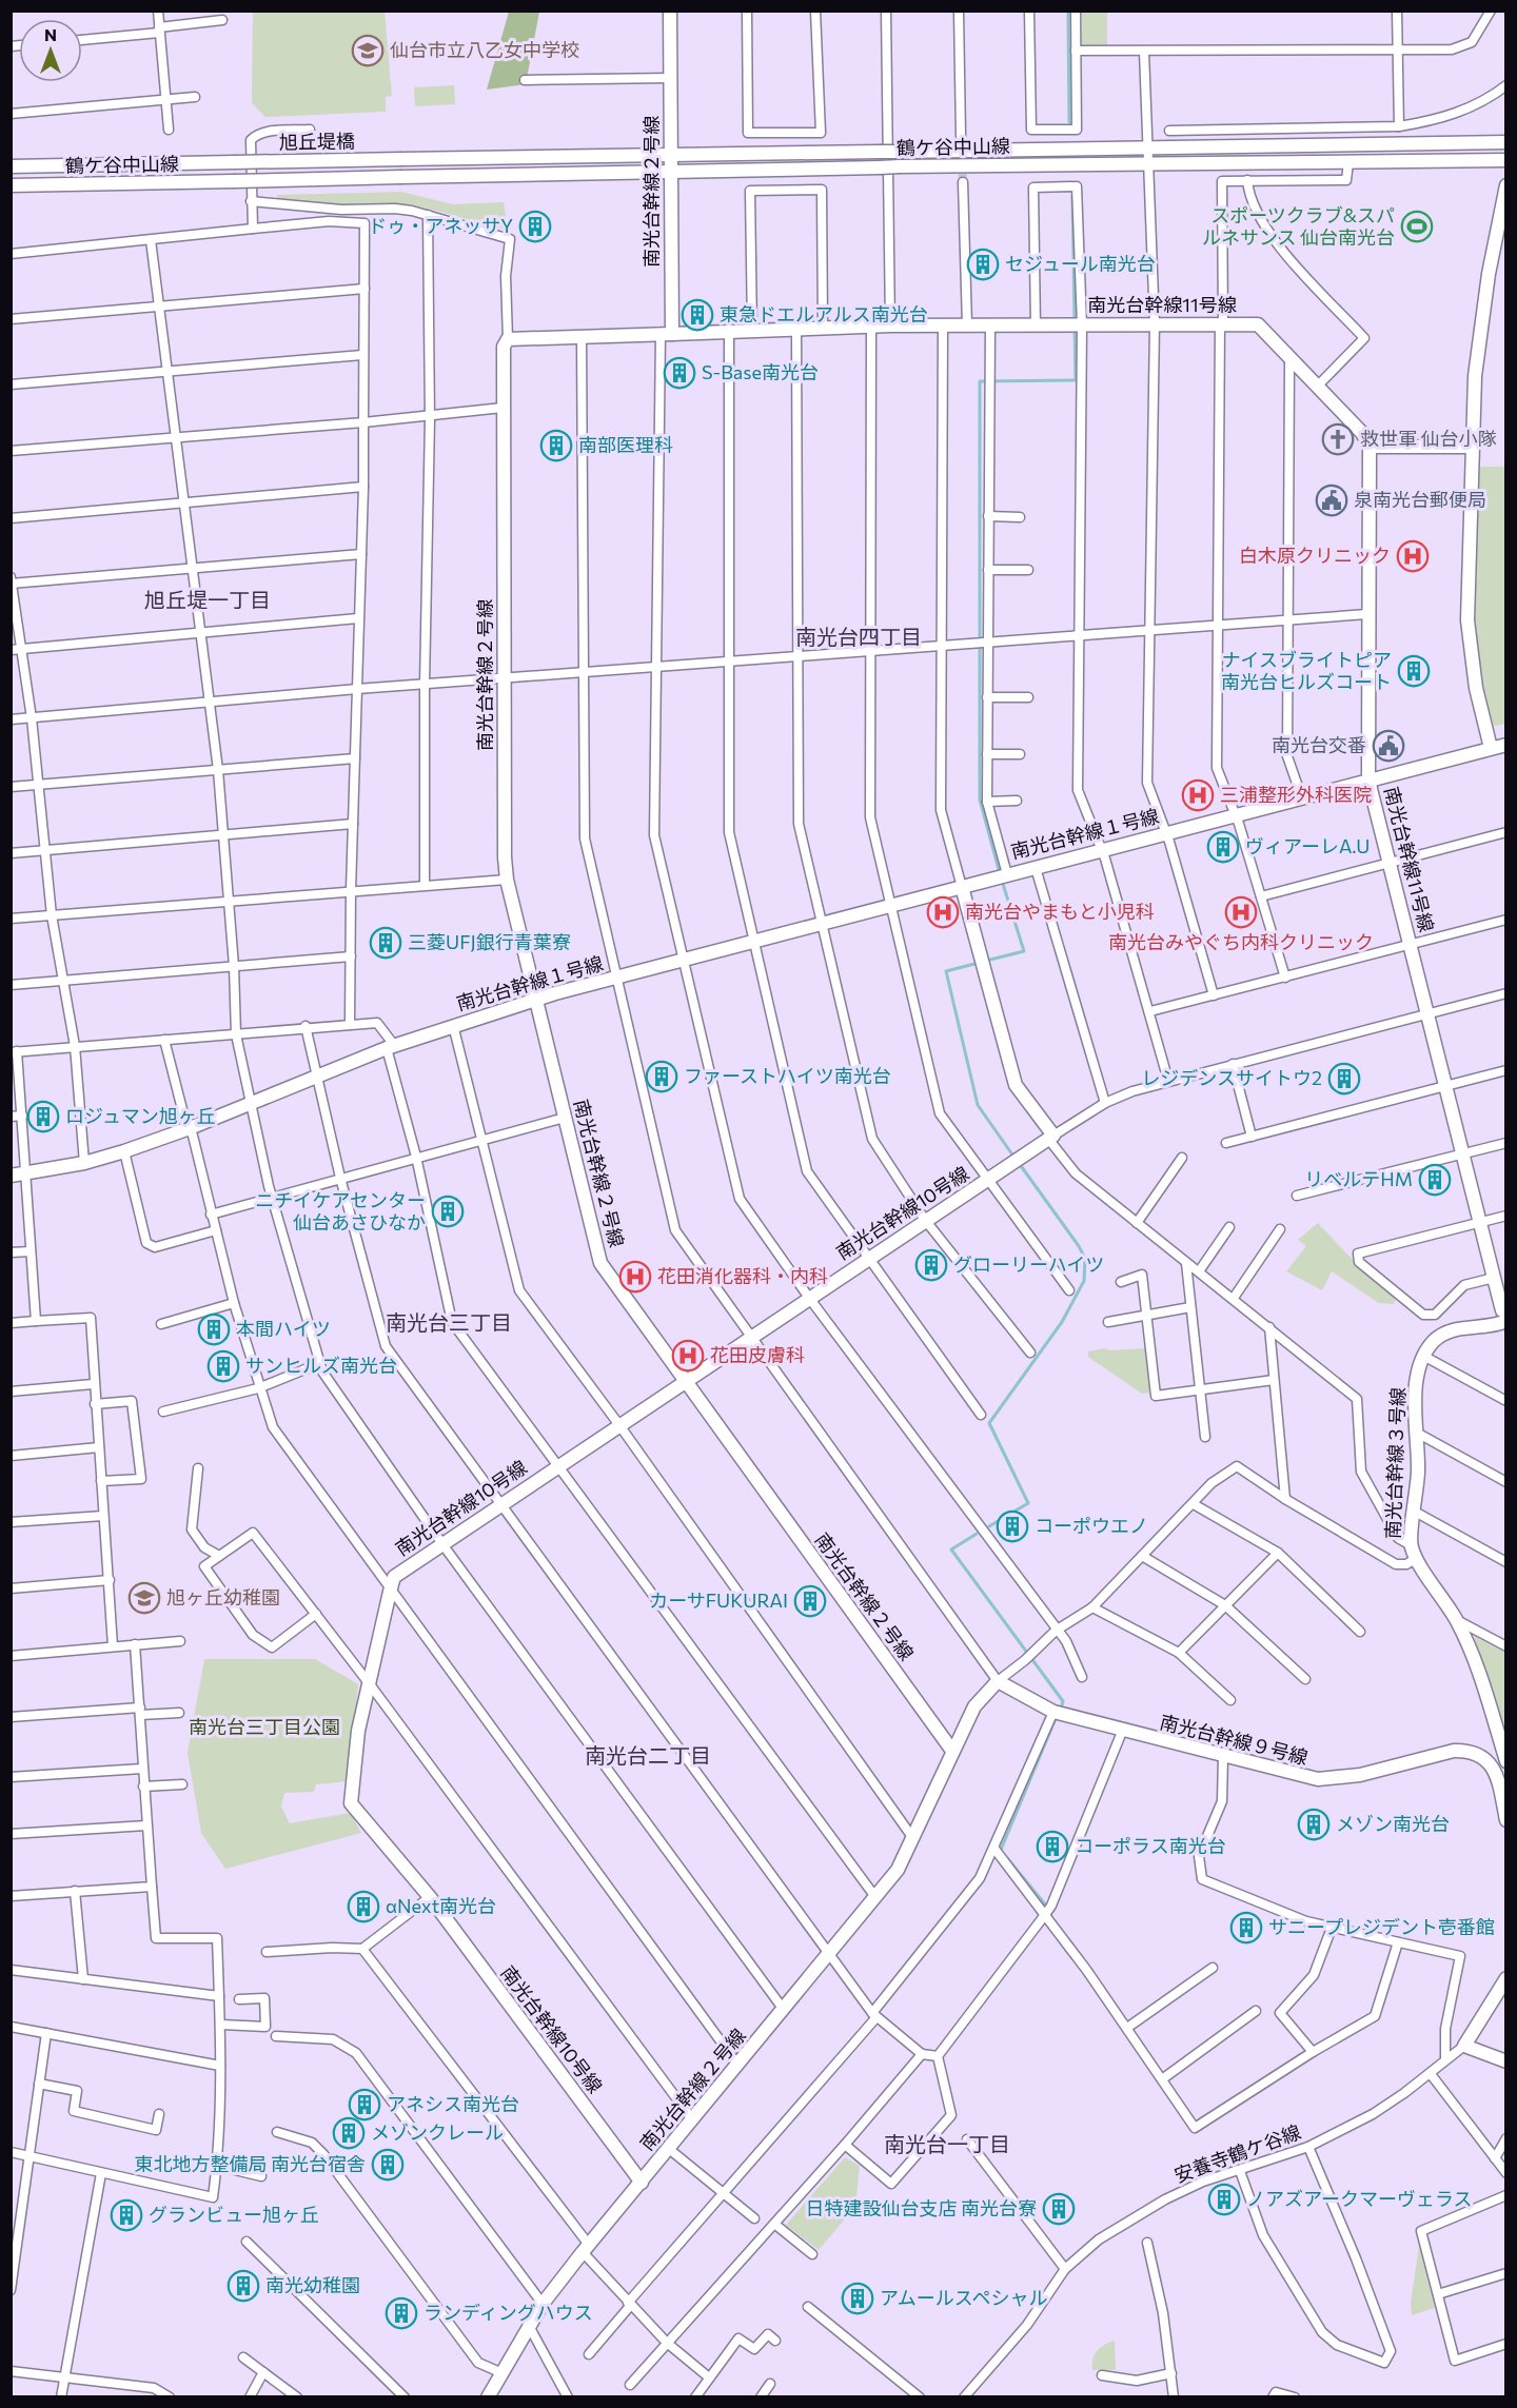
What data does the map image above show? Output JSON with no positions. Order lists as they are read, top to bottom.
{
  "streets": {
    "street": [
      "旭丘堤橋",
      "鶴ケ谷中山線",
      "南光台幹線２号線",
      "南光台幹線11号線",
      "南光台幹線１号線",
      "南光台幹線10号線",
      "南光台幹線３号線",
      "南光台幹線９号線",
      "安養寺鶴ケ谷線"
    ]
  },
  "crossings": [
    ["旭丘堤橋", "鶴ケ谷中山線"],
    ["旭丘堤橋", "南光台幹線２号線"],
    ["鶴ケ谷中山線", "南光台幹線２号線"],
    ["南光台幹線２号線", "南光台幹線11号線"],
    ["南光台幹線２号線", "南光台幹線１号線"],
    ["南光台幹線２号線", "南光台幹線10号線"],
    ["南光台幹線11号線", "南光台幹線１号線"]
  ],
  "districts": [
    "旭丘堤一丁目",
    "南光台四丁目",
    "南光台三丁目",
    "南光台二丁目",
    "南光台一丁目"
  ],
  "parks": ["南光台三丁目公園"],
  "places": {
    "school or university": ["仙台市立八乙女中学校", "旭ヶ丘幼稚園"],
    "building": [
      "ドゥ・アネッサY",
      "セジュール南光台",
      "東急ドエルアルス南光台",
      "S-Base南光台",
      "南部医理科",
      "ナイスブライトピア 南光台ヒルズコート",
      "ヴィアーレA.U",
      "三菱UFJ銀行青葉寮",
      "ファーストハイツ南光台",
      "レジデンスサイトウ2",
      "ロジュマン旭ヶ丘",
      "リベルテHM",
      "ニチイケアセンター 仙台あさひなか",
      "グローリーハイツ",
      "本間ハイツ",
      "サンヒルズ南光台",
      "コーポウエノ",
      "カーサFUKURAI",
      "メゾン南光台",
      "コーポラス南光台",
      "αNext南光台",
      "サニープレジデント壱番館",
      "アネシス南光台",
      "メゾンクレール",
      "東北地方整備局 南光台宿舎",
      "ノアズアークマーヴェラス",
      "日特建設仙台支店 南光台寮",
      "グランビュー旭ヶ丘",
      "南光幼稚園",
      "アムールスペシャル",
      "ランディングハウス"
    ],
    "sports": ["スポーツクラブ&スパ ルネサンス 仙台南光台"],
    "church": ["救世軍 仙台小隊"],
    "public building": ["泉南光台郵便局", "南光台交番"],
    "hospital": [
      "白木原クリニック",
      "三浦整形外科医院",
      "南光台やまもと小児科",
      "南光台みやぐち内科クリニック",
      "花田消化器科・内科",
      "花田皮膚科"
    ]
  },
  "north": "top"
}
